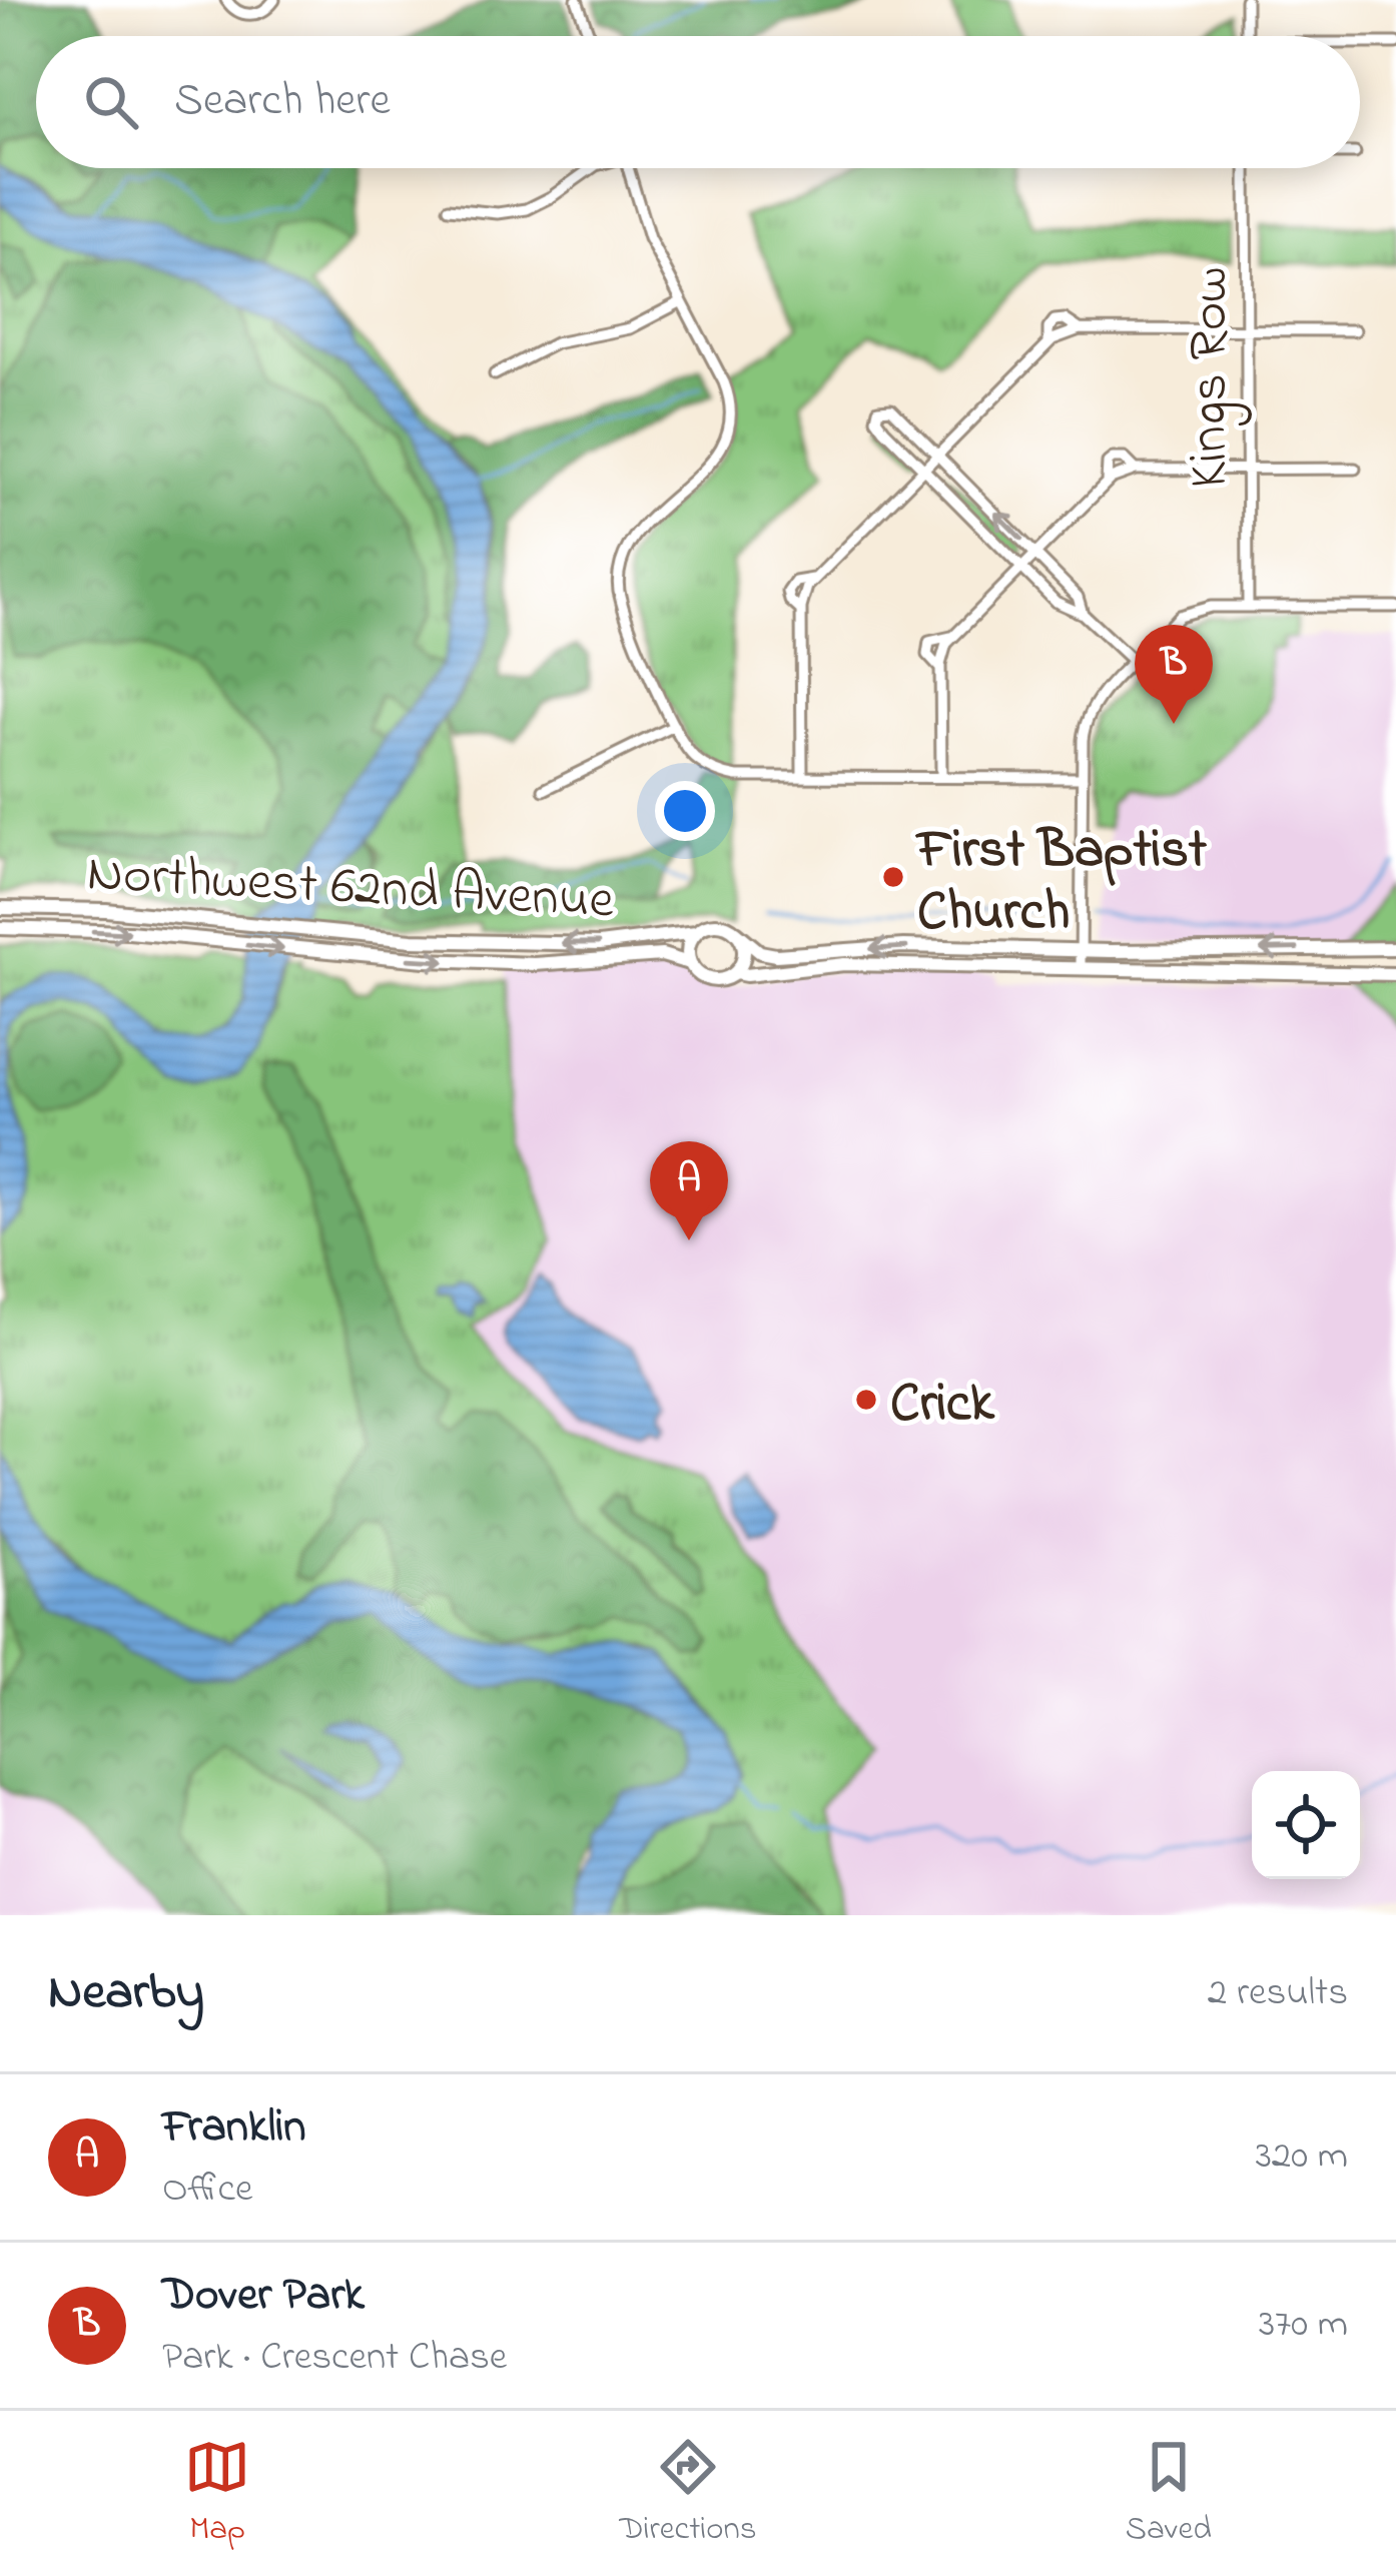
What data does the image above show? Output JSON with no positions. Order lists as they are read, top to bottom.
{
  "streets": {
    "street": ["Kings Row", "Northwest 62nd Avenue"]
  },
  "places": ["First Baptist Church", "Crick"],
  "page": {
    "search": "Search here",
    "pins": ["B", "A"],
    "heading": ["Nearby", "2 results"],
    "list": [
      {
        "mark": "A",
        "name": "Franklin",
        "note": "Office",
        "value": "320 m"
      },
      {
        "mark": "B",
        "name": "Dover Park",
        "note": "Park · Crescent Chase",
        "value": "370 m"
      }
    ],
    "nav": ["Map", "Directions", "Saved"]
  }
}
